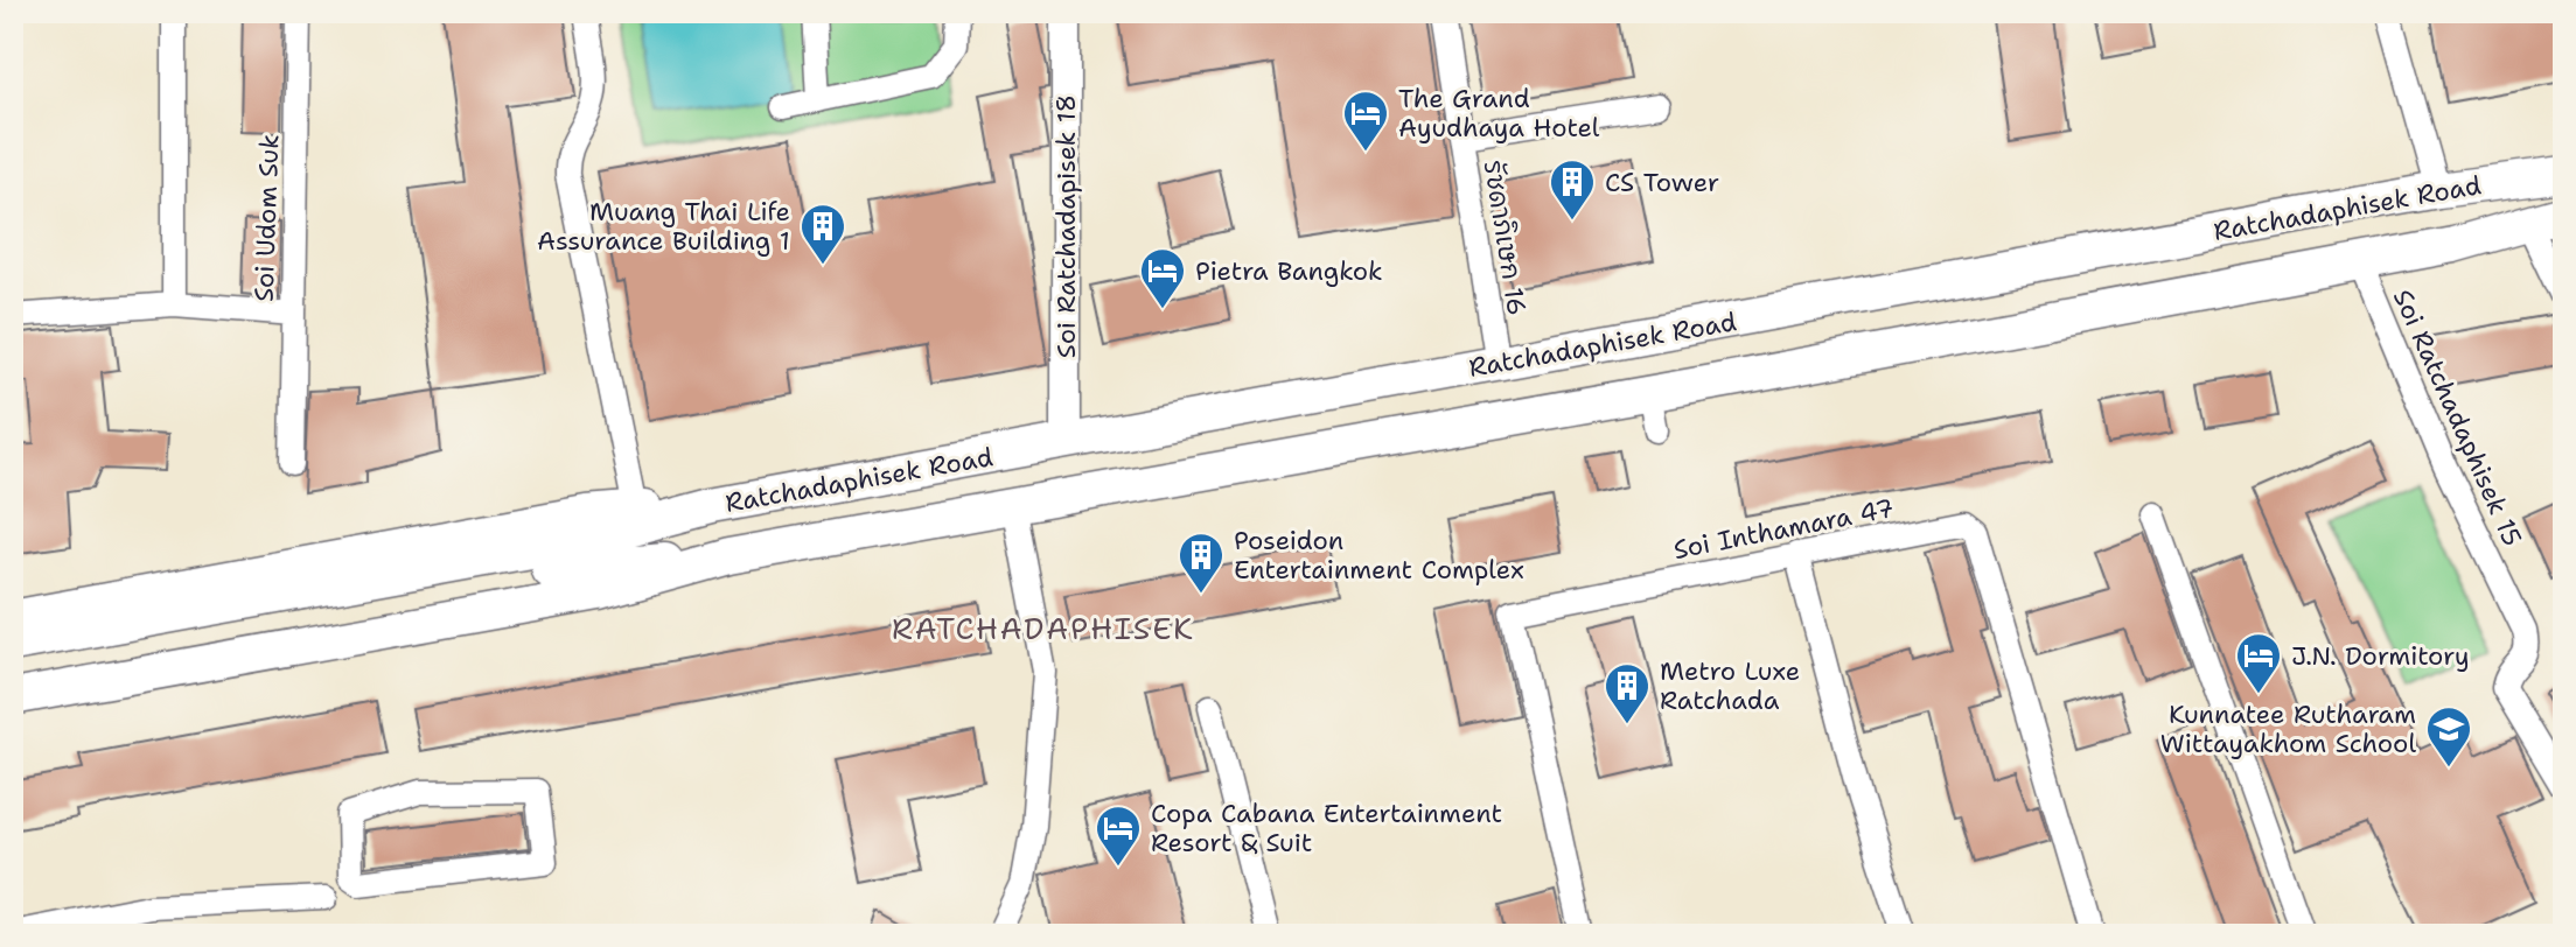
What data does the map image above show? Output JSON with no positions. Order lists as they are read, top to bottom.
{
  "streets": {
    "main road": ["Ratchadaphisek Road"],
    "street": [
      "Soi Udom Suk",
      "Soi Ratchadapisek 18",
      "รัชดาภิเษก 16",
      "Soi Ratchadaphisek 15",
      "Soi Inthamara 47"
    ]
  },
  "crossings": [
    ["Ratchadaphisek Road", "Soi Ratchadapisek 18"],
    ["Ratchadaphisek Road", "รัชดาภิเษก 16"],
    ["Ratchadaphisek Road", "Soi Ratchadaphisek 15"]
  ],
  "districts": ["RATCHADAPHISEK"],
  "places": {
    "hotel": [
      "The Grand Ayudhaya Hotel",
      "Pietra Bangkok",
      "J.N. Dormitory",
      "Copa Cabana Entertainment Resort & Suit"
    ],
    "building": [
      "CS Tower",
      "Muang Thai Life Assurance Building 1",
      "Poseidon Entertainment Complex",
      "Metro Luxe Ratchada"
    ],
    "school or university": ["Kunnatee Rutharam Wittayakhom School"]
  }
}
